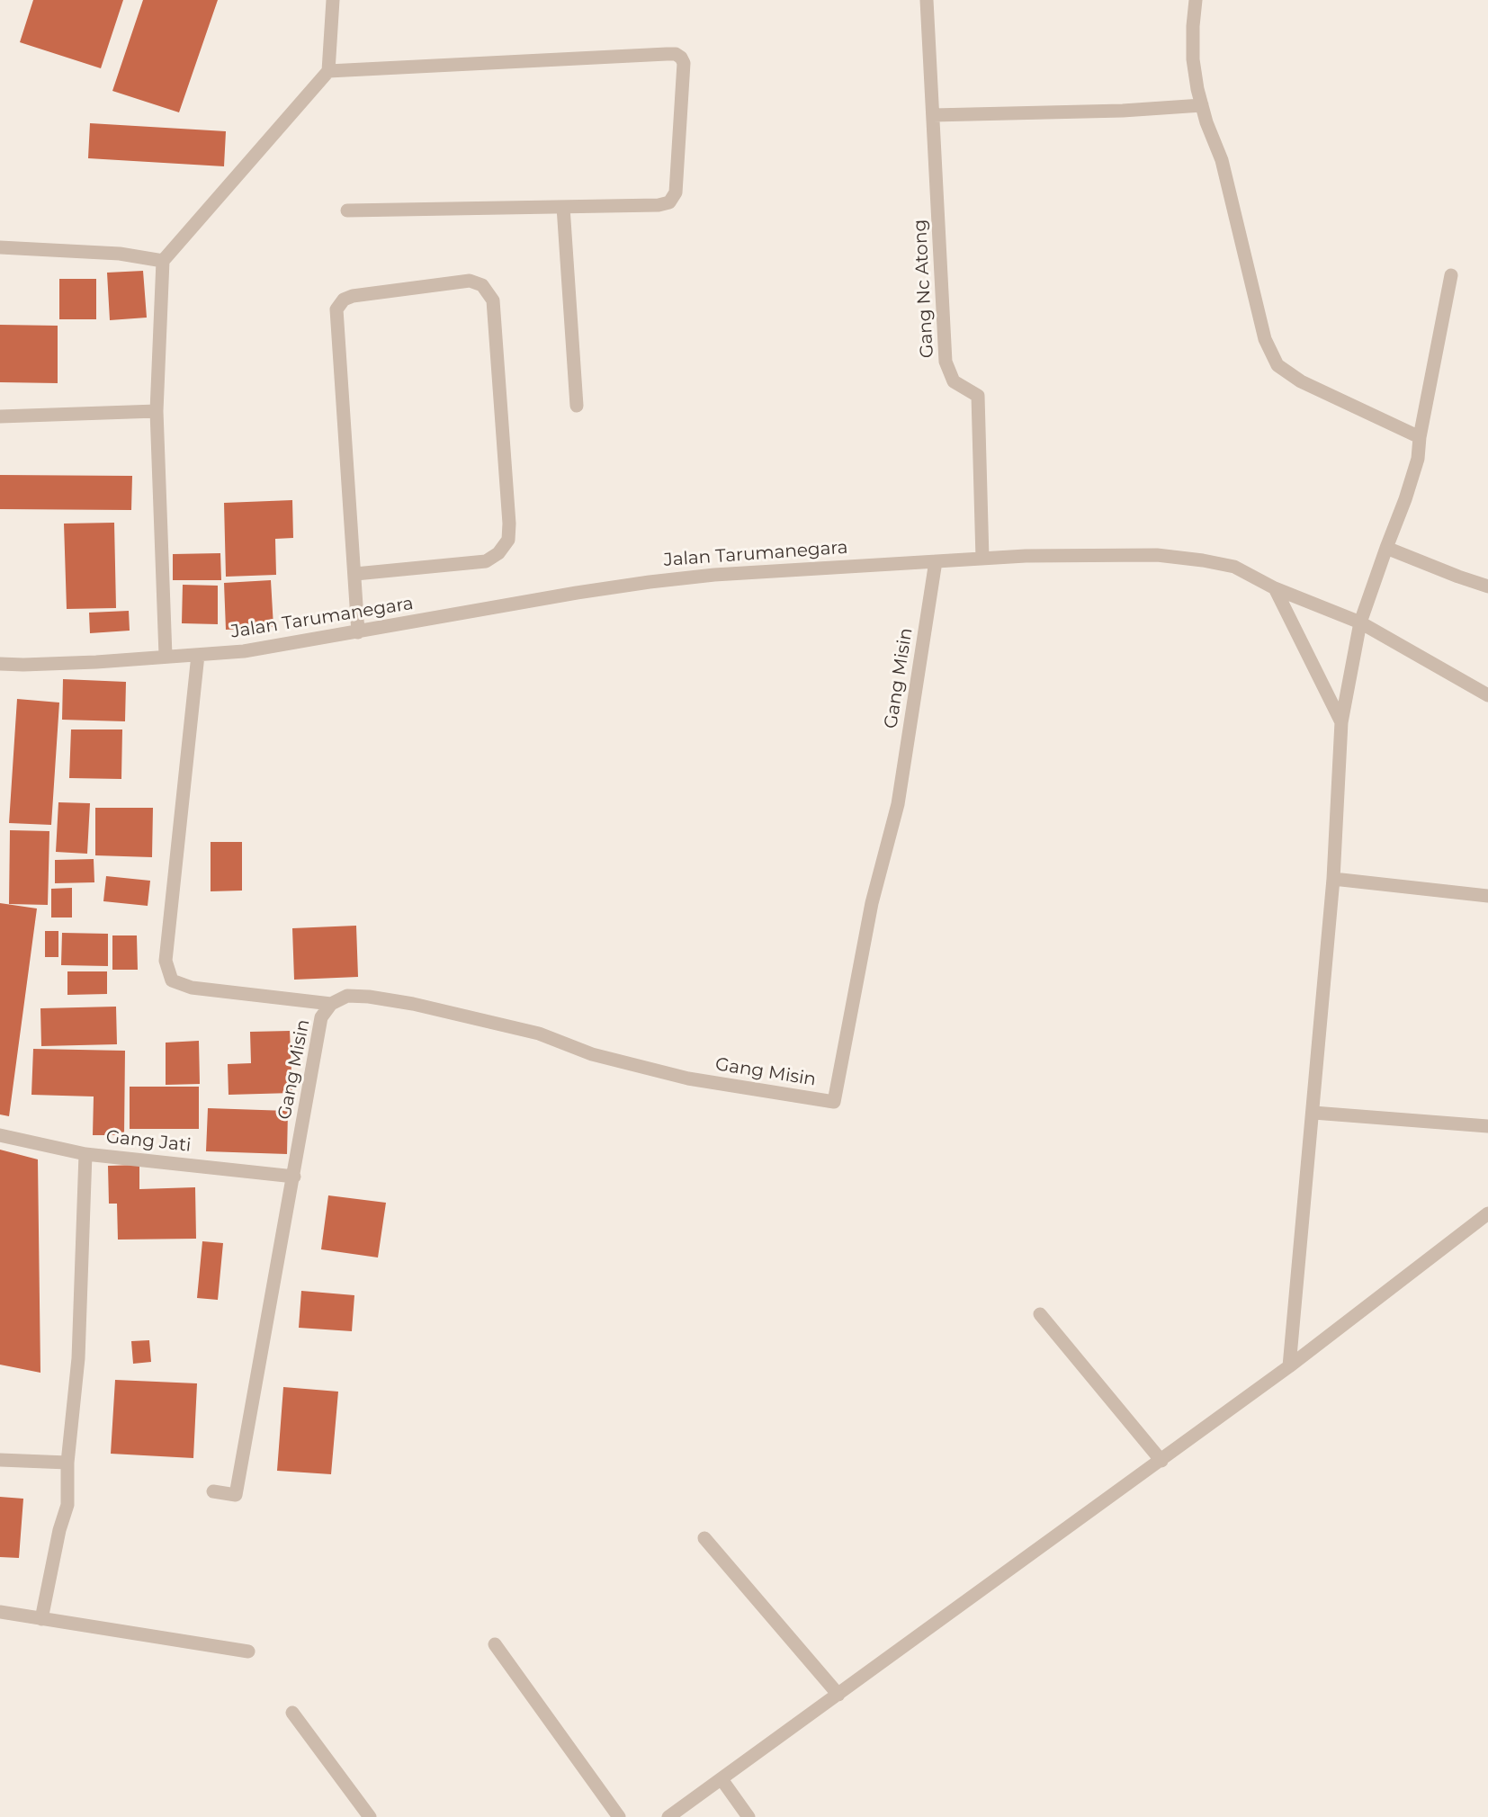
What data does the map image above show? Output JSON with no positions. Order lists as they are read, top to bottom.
{
  "streets": {
    "street": [
      "Gang Nc Atong",
      "Jalan Tarumanegara",
      "Gang Misin",
      "Gang Jati"
    ]
  },
  "crossings": [
    ["Gang Nc Atong", "Jalan Tarumanegara"],
    ["Jalan Tarumanegara", "Gang Misin"],
    ["Gang Misin", "Gang Jati"]
  ]
}
